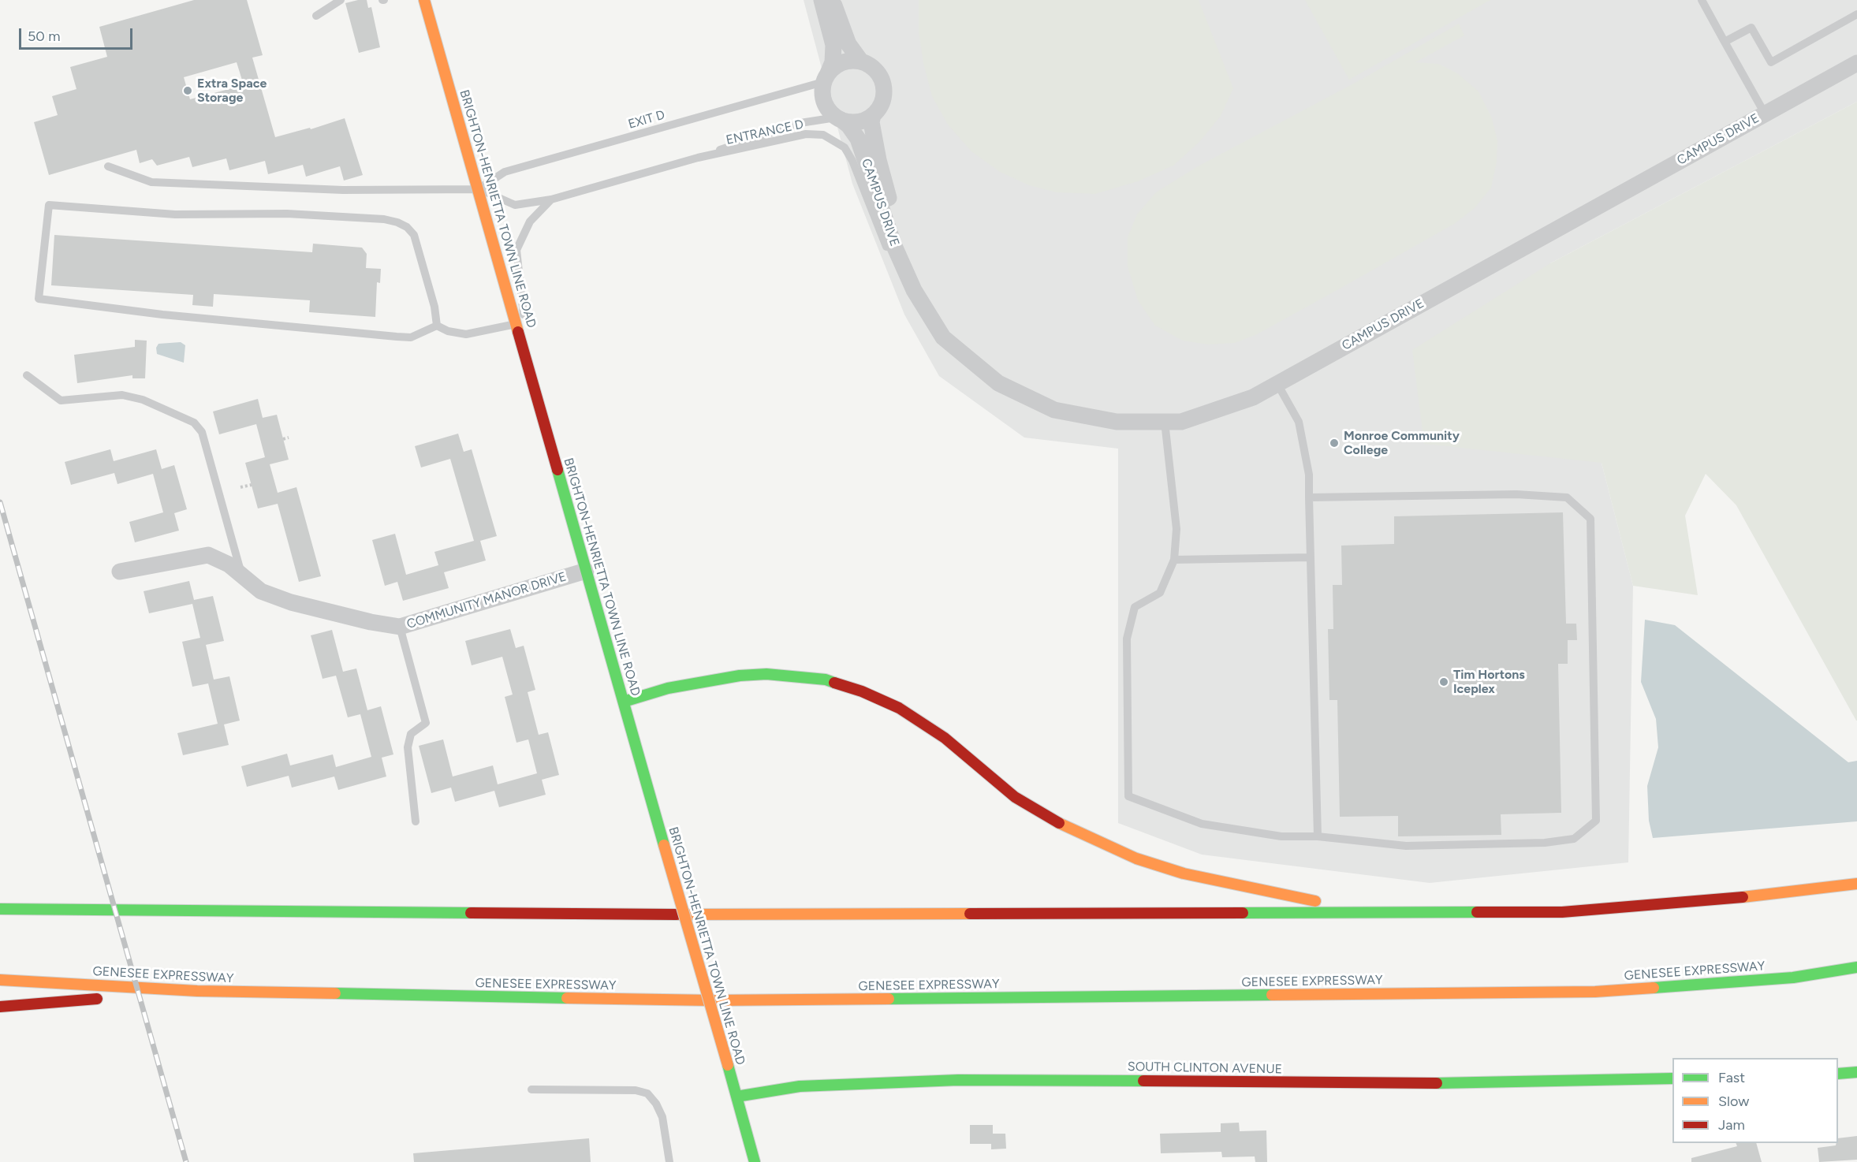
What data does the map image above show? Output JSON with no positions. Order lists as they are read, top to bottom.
{
  "streets": {
    "main road": ["BRIGHTON-HENRIETTA TOWN LINE ROAD", "GENESEE EXPRESSWAY", "SOUTH CLINTON AVENUE"],
    "street": ["CAMPUS DRIVE", "COMMUNITY MANOR DRIVE"],
    "lane": ["EXIT D", "ENTRANCE D"]
  },
  "crossings": [
    ["EXIT D", "ENTRANCE D"],
    ["EXIT D", "CAMPUS DRIVE"],
    ["EXIT D", "BRIGHTON-HENRIETTA TOWN LINE ROAD"],
    ["ENTRANCE D", "CAMPUS DRIVE"],
    ["ENTRANCE D", "BRIGHTON-HENRIETTA TOWN LINE ROAD"],
    ["BRIGHTON-HENRIETTA TOWN LINE ROAD", "COMMUNITY MANOR DRIVE"],
    ["BRIGHTON-HENRIETTA TOWN LINE ROAD", "SOUTH CLINTON AVENUE"]
  ],
  "places": ["Extra Space Storage", "Monroe Community College", "Tim Hortons Iceplex"],
  "legend": ["Fast", "Slow", "Jam"],
  "scale_bar": "50 m"
}
